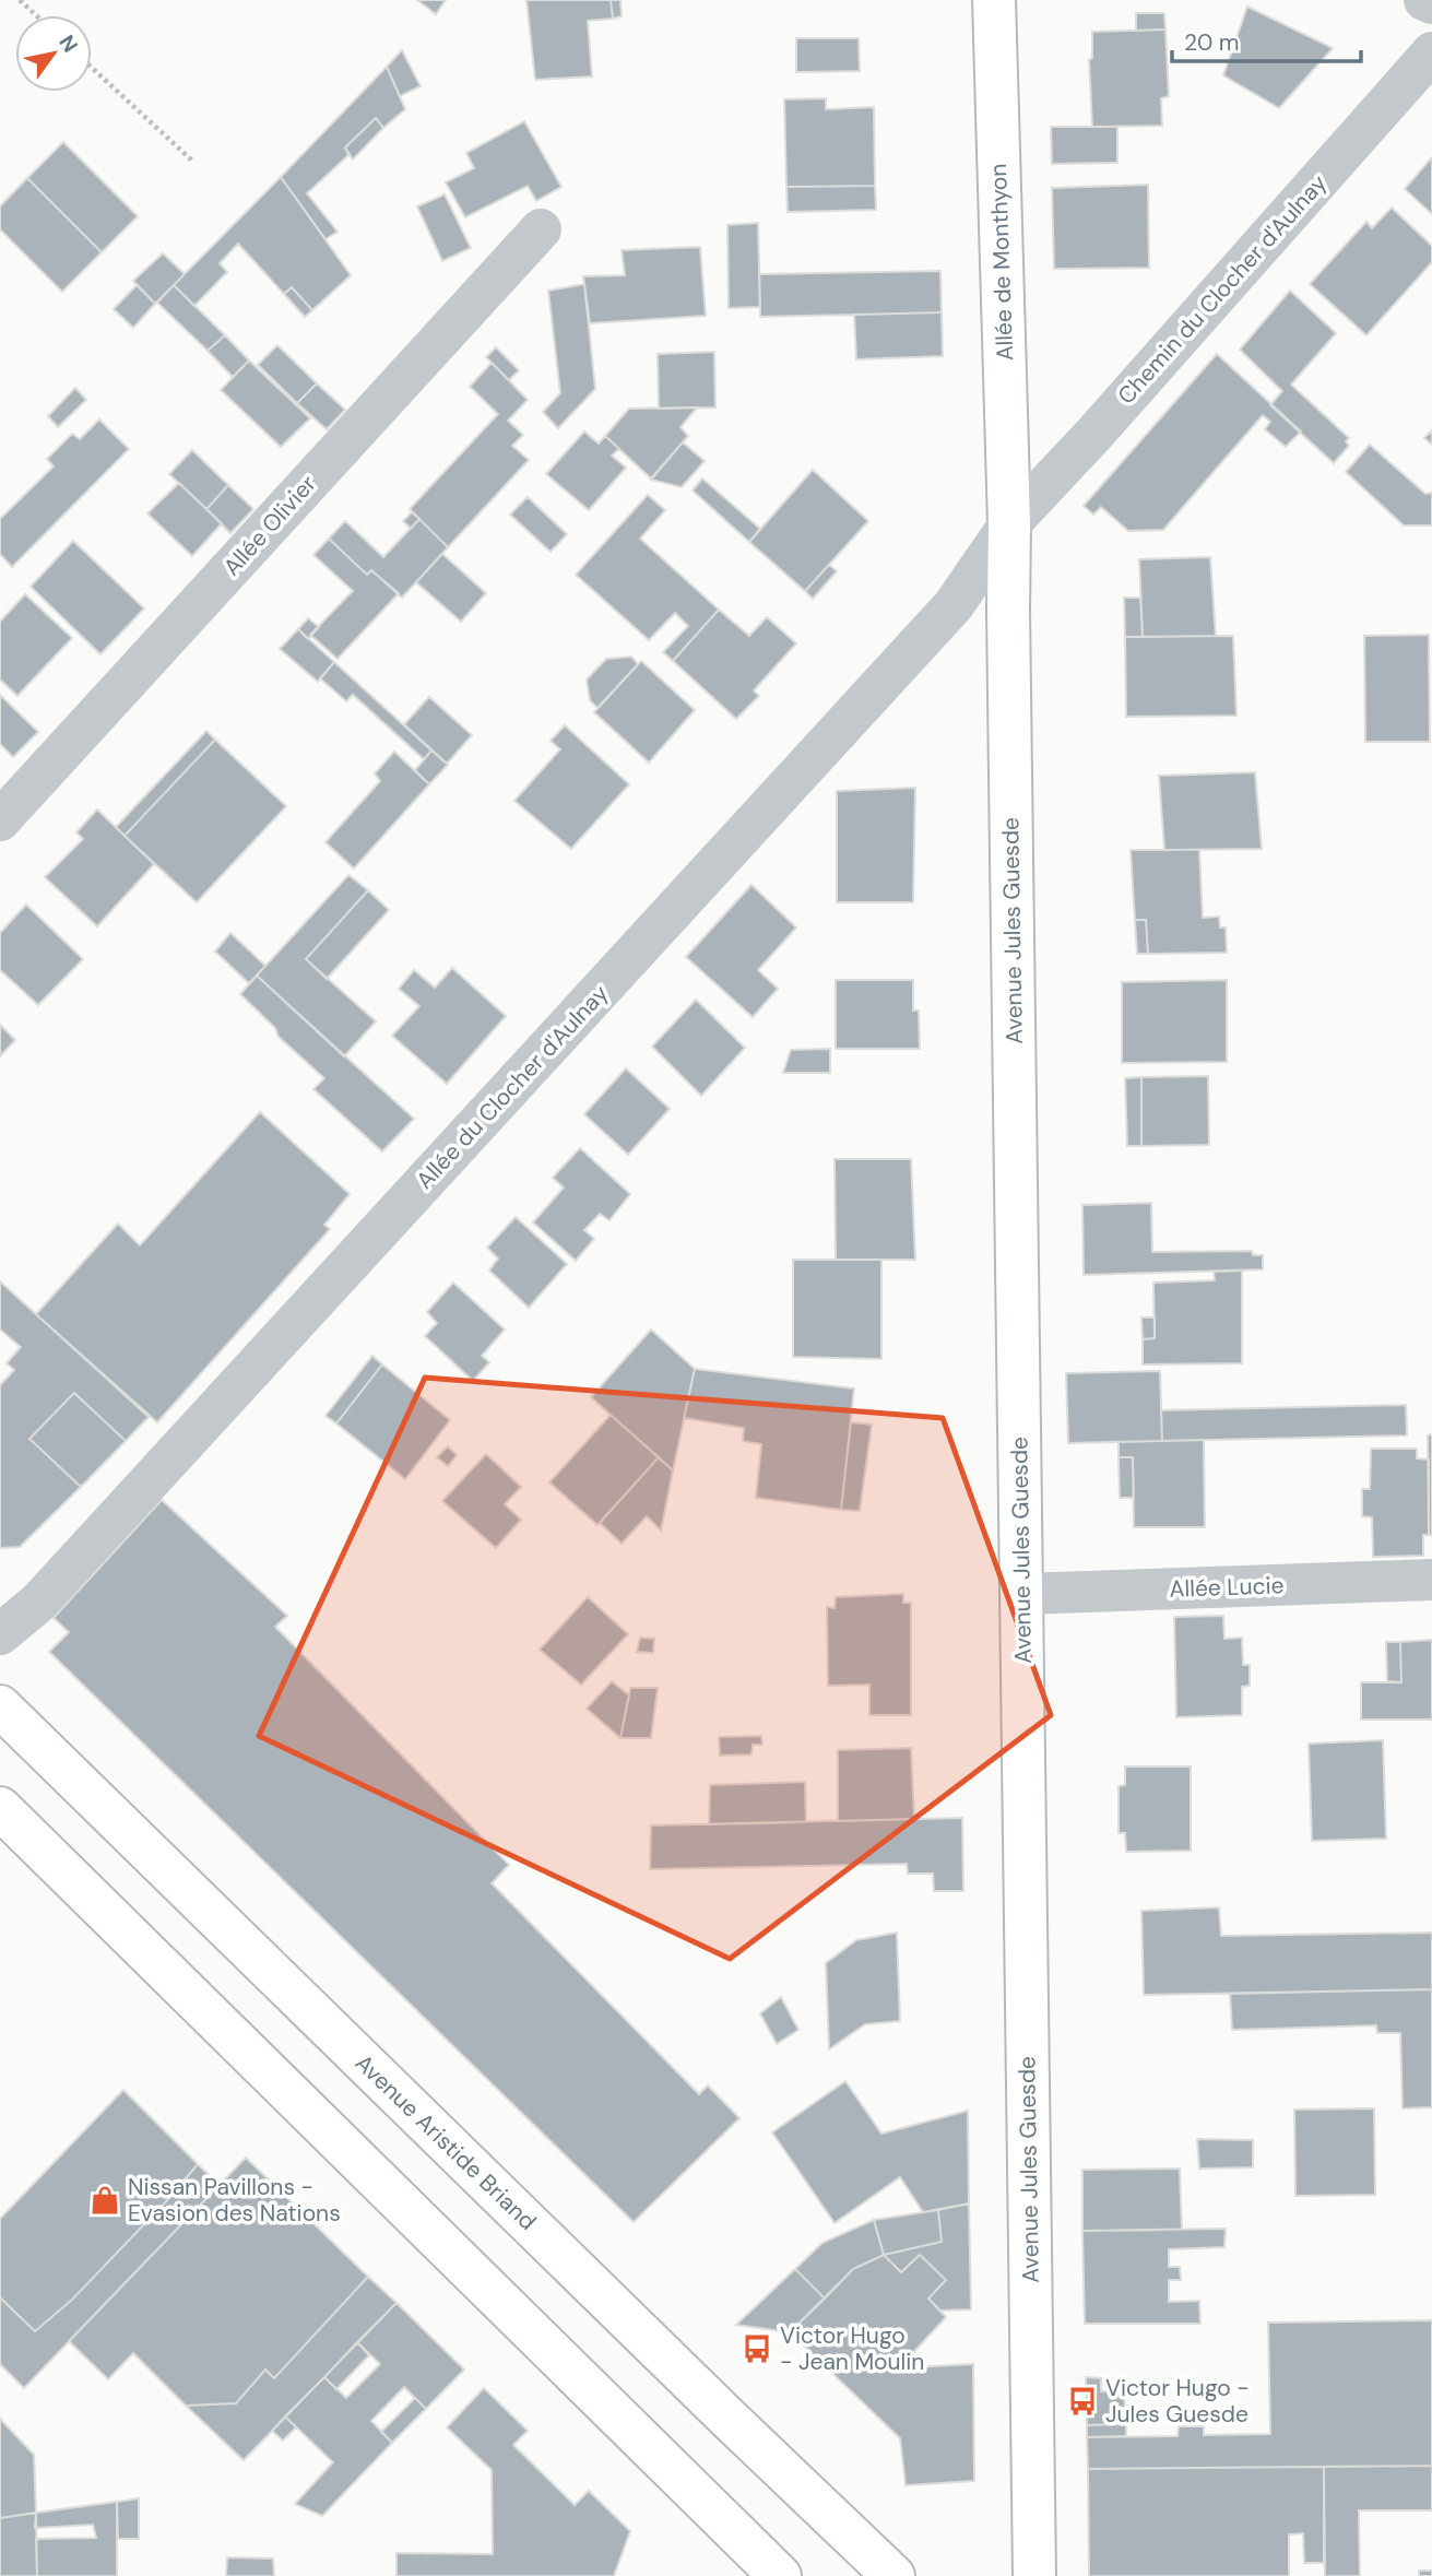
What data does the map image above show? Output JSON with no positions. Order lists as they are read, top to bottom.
{
  "streets": {
    "street": [
      "Allée de Monthyon",
      "Chemin du Clocher d'Aulnay",
      "Allée Olivier",
      "Avenue Jules Guesde",
      "Allée du Clocher d'Aulnay",
      "Allée Lucie",
      "Avenue Aristide Briand"
    ]
  },
  "crossings": [
    ["Allée de Monthyon", "Chemin du Clocher d'Aulnay"],
    ["Allée de Monthyon", "Avenue Jules Guesde"],
    ["Allée de Monthyon", "Allée du Clocher d'Aulnay"],
    ["Chemin du Clocher d'Aulnay", "Avenue Jules Guesde"],
    ["Chemin du Clocher d'Aulnay", "Allée du Clocher d'Aulnay"],
    ["Avenue Jules Guesde", "Allée du Clocher d'Aulnay"],
    ["Avenue Jules Guesde", "Allée Lucie"]
  ],
  "places": {
    "shop": ["Nissan Pavillons - Evasion des Nations"],
    "bus stop": ["Victor Hugo - Jean Moulin", "Victor Hugo - Jules Guesde"]
  },
  "scale_bar": "20 m",
  "north": "top right"
}
